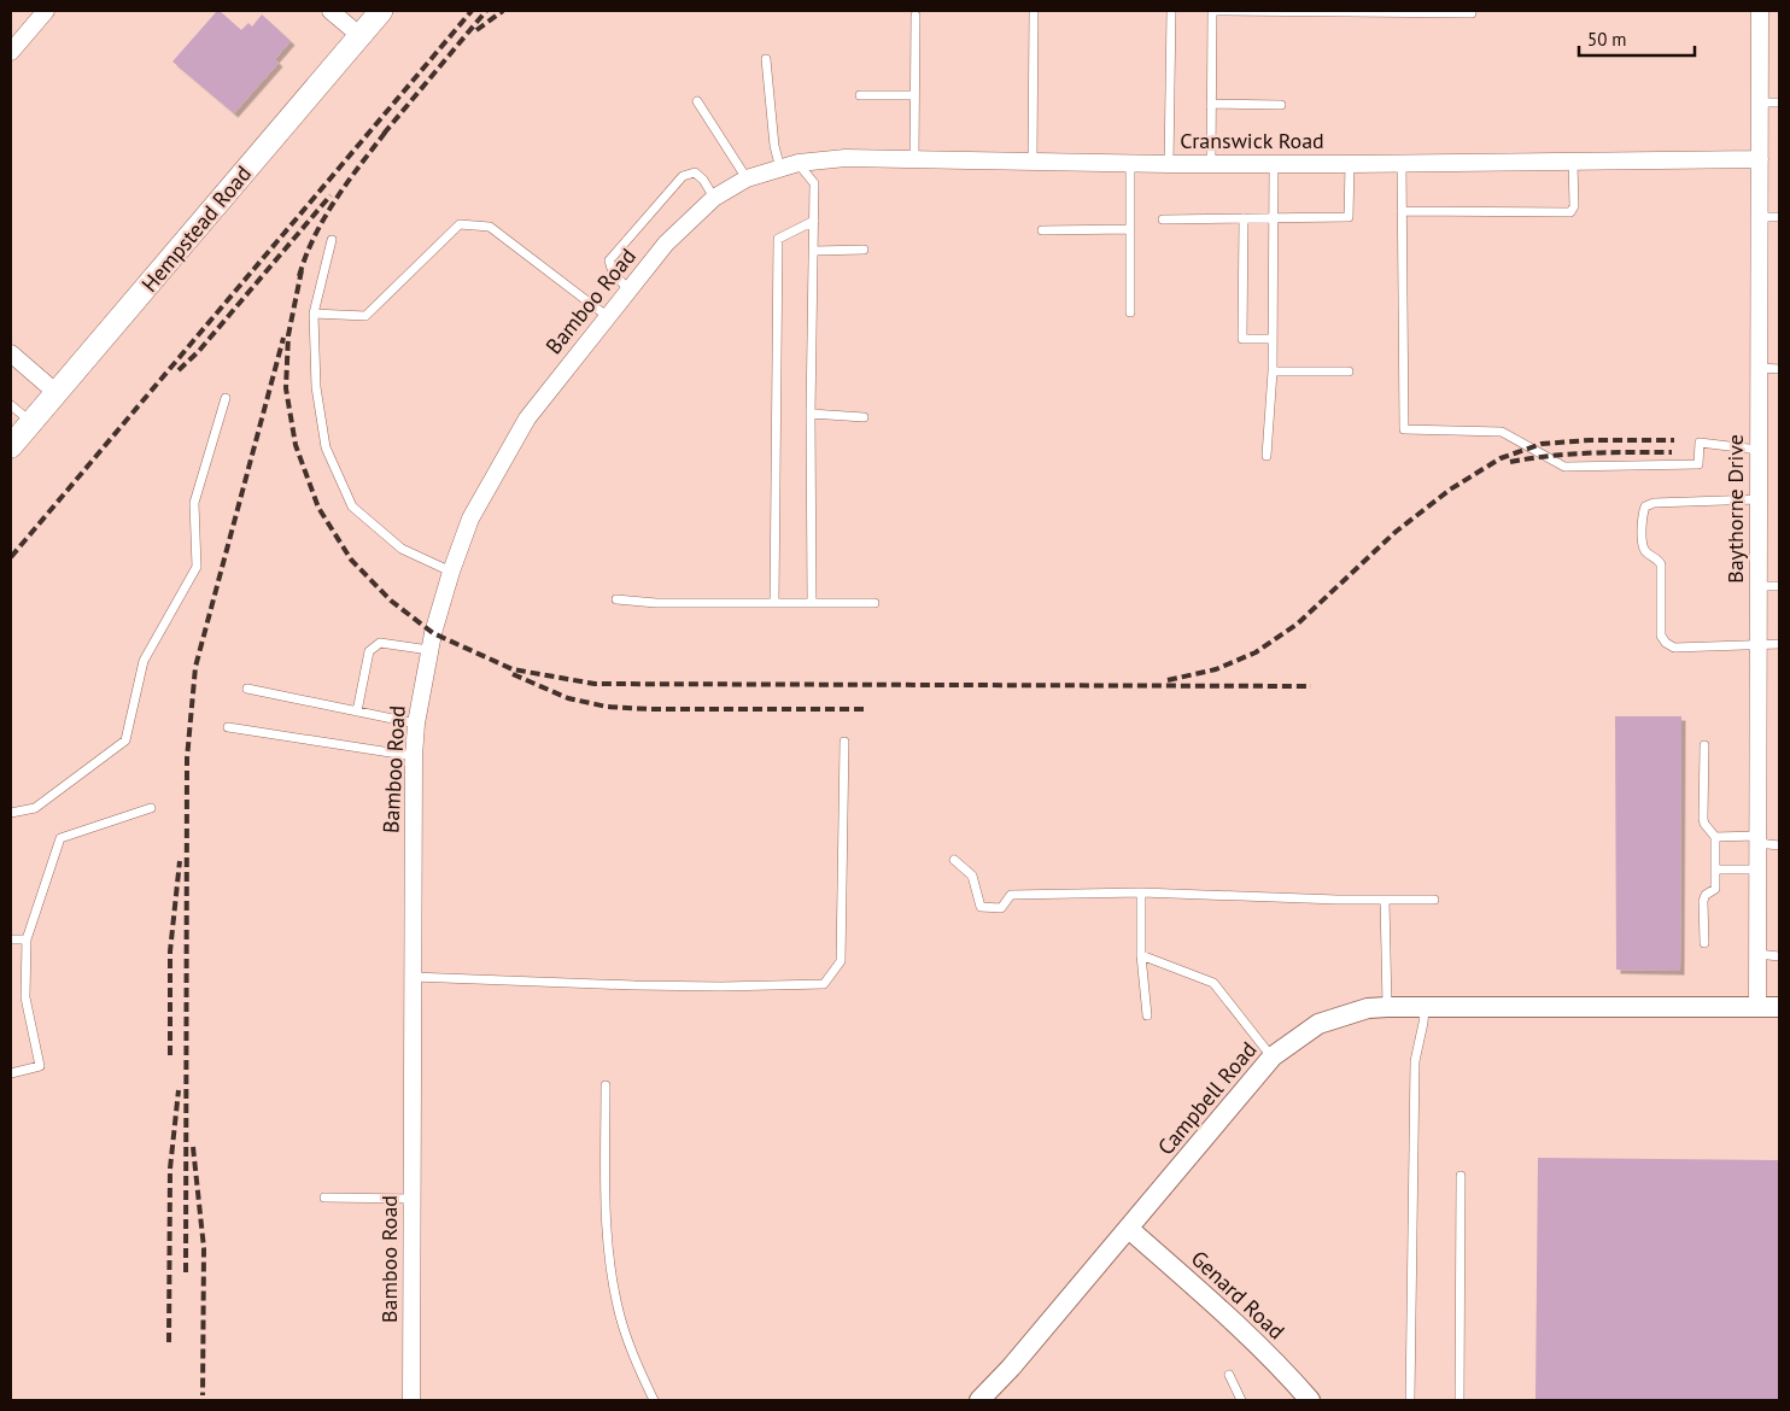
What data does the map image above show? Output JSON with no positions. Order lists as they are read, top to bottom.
{
  "streets": {
    "main road": ["Hempstead Road"],
    "street": [
      "Cranswick Road",
      "Bamboo Road",
      "Baythorne Drive",
      "Campbell Road",
      "Genard Road"
    ]
  },
  "crossings": [
    ["Cranswick Road", "Bamboo Road"],
    ["Cranswick Road", "Baythorne Drive"],
    ["Baythorne Drive", "Campbell Road"],
    ["Campbell Road", "Genard Road"]
  ],
  "scale_bar": "50 m"
}
